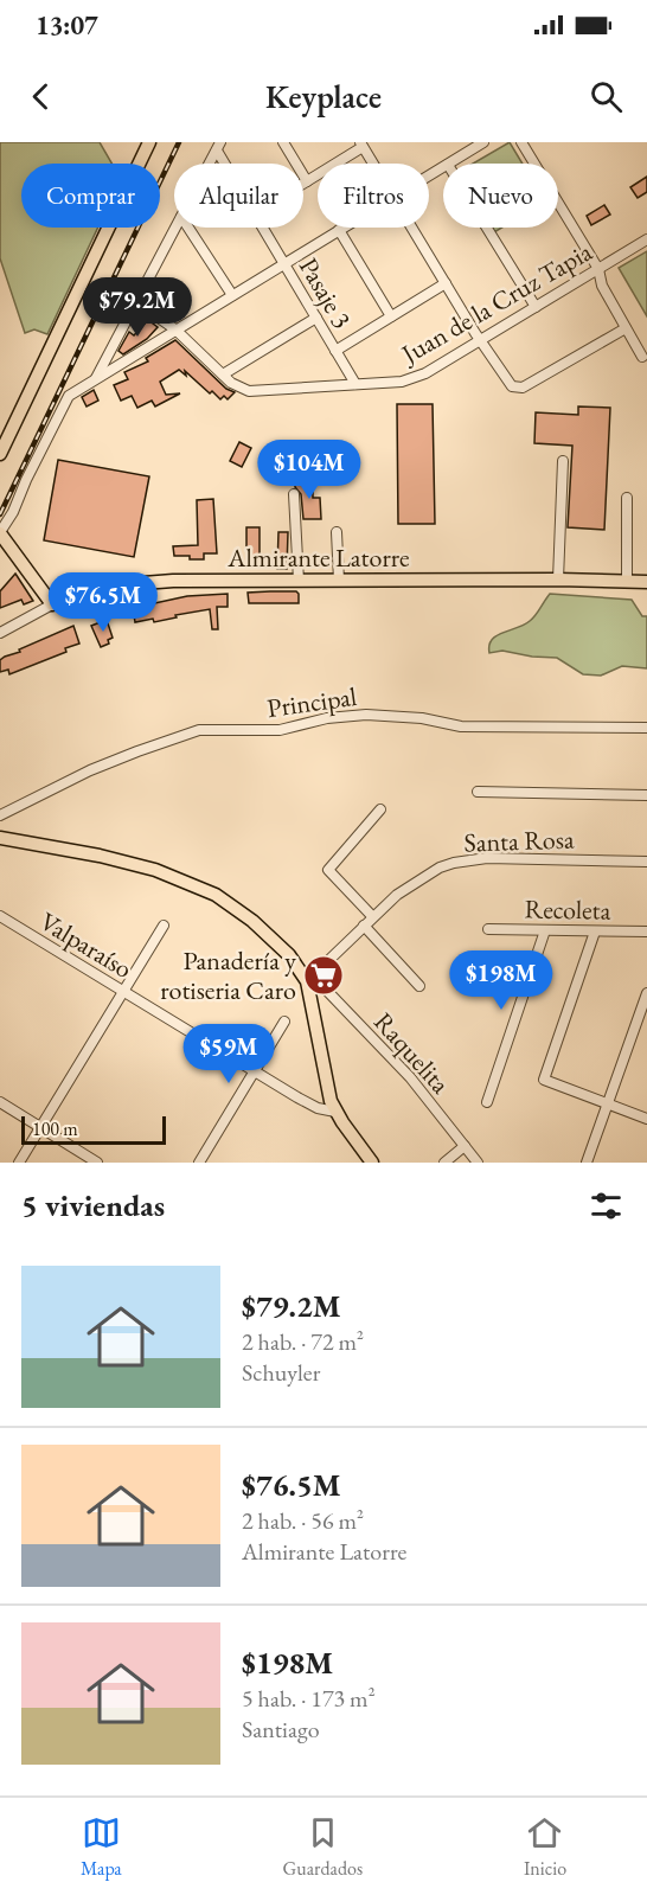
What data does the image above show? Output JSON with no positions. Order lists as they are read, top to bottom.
{
  "streets": {
    "main road": ["Almirante Latorre"],
    "street": [
      "Pasaje 3",
      "Juan de la Cruz Tapia",
      "Principal",
      "Santa Rosa",
      "Recoleta",
      "Valparaíso",
      "Raquelita"
    ]
  },
  "crossings": [
    ["Pasaje 3", "Juan de la Cruz Tapia"],
    ["Santa Rosa", "Raquelita"]
  ],
  "places": {
    "supermarket": ["Panadería y rotiseria Caro"]
  },
  "scale_bar": "100 m",
  "page": {
    "status": "13:07",
    "header": "Keyplace",
    "chip": [
      "Comprar",
      "Alquilar",
      "Filtros",
      "Nuevo"
    ],
    "price": [
      "$79.2M",
      "$104M",
      "$76.5M",
      "$198M",
      "$59M"
    ],
    "scale": "100 m",
    "heading": "5 viviendas",
    "list": [
      {
        "name": "$79.2M",
        "note": "2 hab. · 72 m² · Schuyler"
      },
      {
        "name": "$76.5M",
        "note": "2 hab. · 56 m² · Almirante Latorre"
      },
      {
        "name": "$198M",
        "note": "5 hab. · 173 m² · Santiago"
      }
    ],
    "tabs": ["Mapa", "Guardados", "Inicio"]
  }
}
